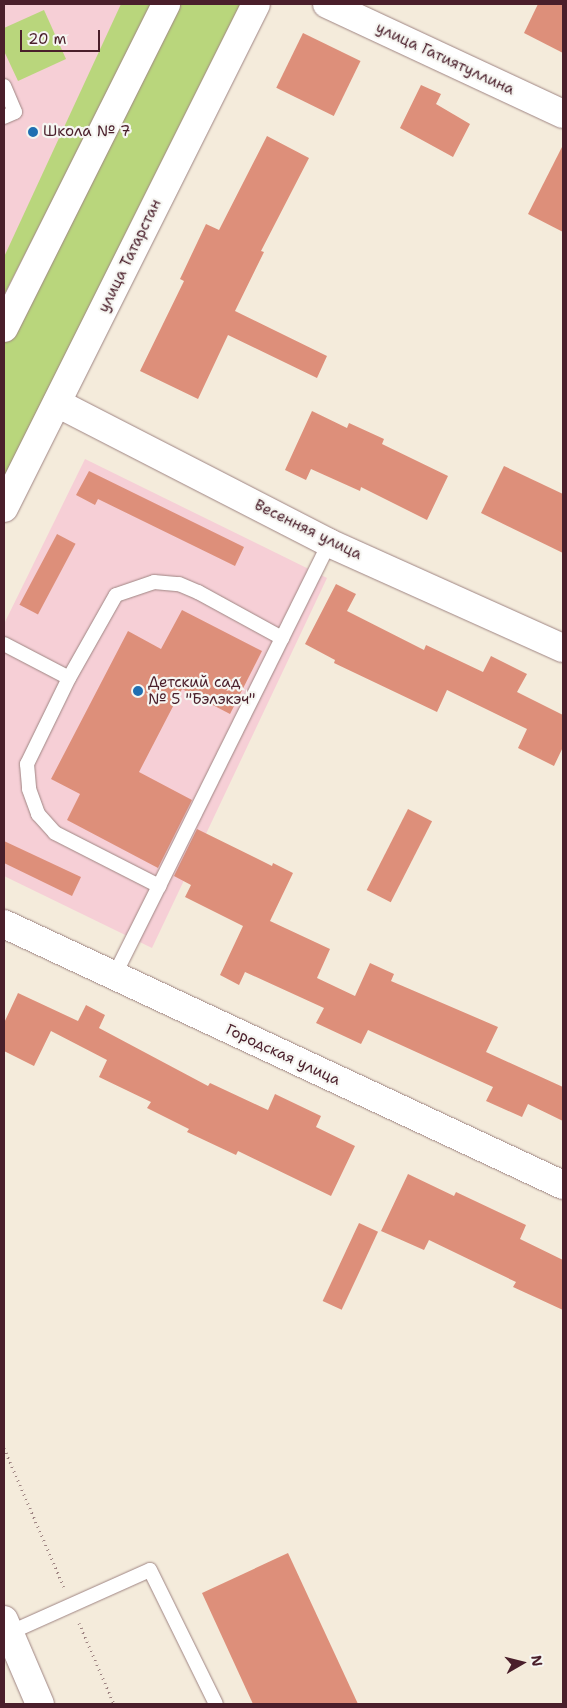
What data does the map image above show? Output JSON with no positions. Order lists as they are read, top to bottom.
{
  "streets": {
    "street": [
      "улица Гатиятуллина",
      "улица Татарстан",
      "Весенняя улица",
      "Городская улица"
    ]
  },
  "crossings": [
    ["улица Татарстан", "Весенняя улица"]
  ],
  "places": ["Школа № 7", "Детский сад № 5 \"Бэлэкэч\""],
  "scale_bar": "20 m",
  "north": "right"
}
